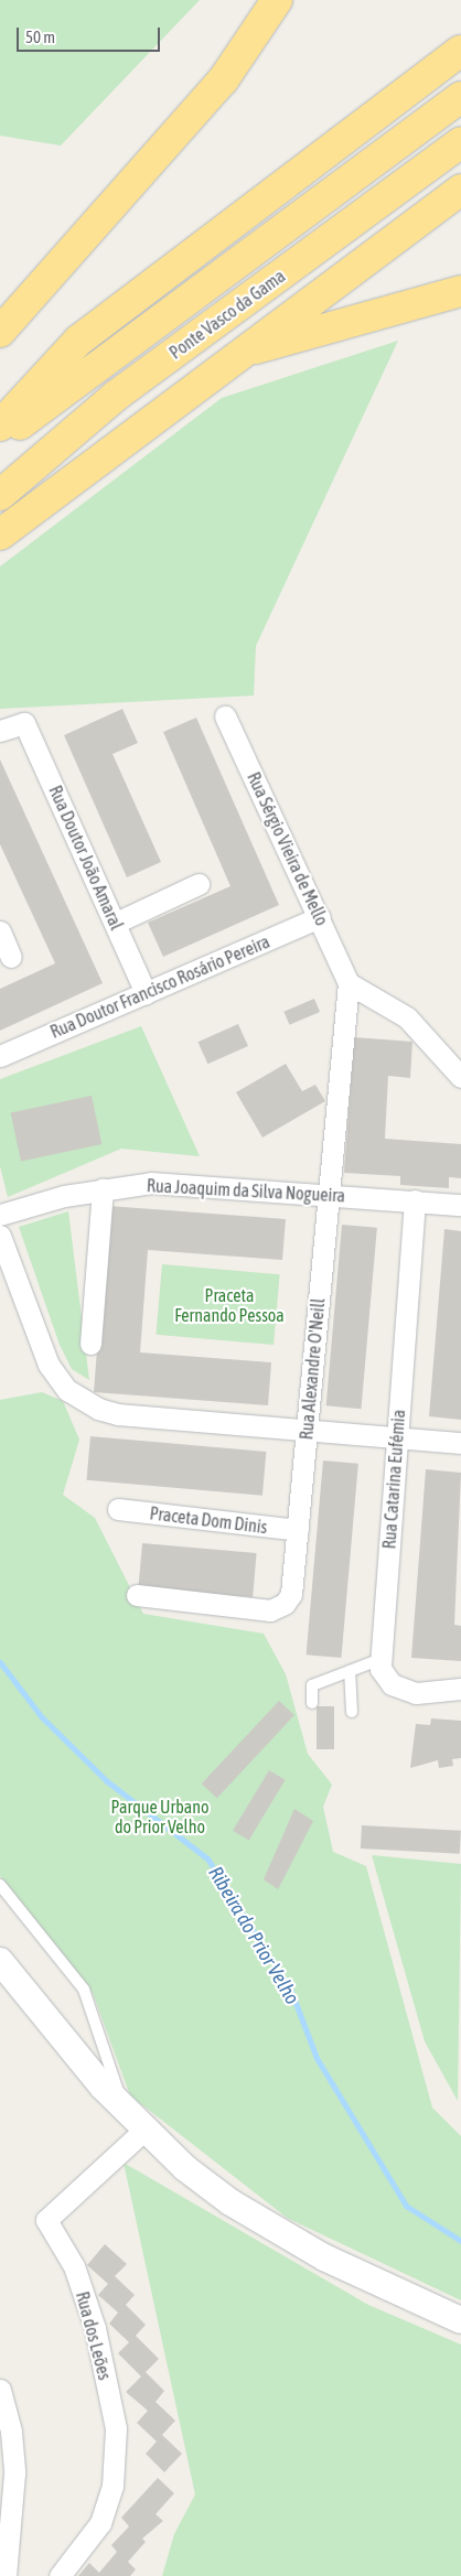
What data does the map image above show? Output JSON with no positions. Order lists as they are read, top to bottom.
{
  "streets": {
    "highway": ["Ponte Vasco da Gama"],
    "street": [
      "Rua Sérgio Vieira de Mello",
      "Rua Doutor João Amaral",
      "Rua Doutor Francisco Rosário Pereira",
      "Rua Joaquim da Silva Nogueira",
      "Rua Alexandre O'Neill",
      "Rua Catarina Eufémia",
      "Praceta Dom Dinis",
      "Rua dos Leões"
    ]
  },
  "crossings": [
    ["Rua Sérgio Vieira de Mello", "Rua Doutor Francisco Rosário Pereira"],
    ["Rua Sérgio Vieira de Mello", "Rua Alexandre O'Neill"],
    ["Rua Doutor João Amaral", "Rua Doutor Francisco Rosário Pereira"],
    ["Rua Joaquim da Silva Nogueira", "Rua Alexandre O'Neill"],
    ["Rua Joaquim da Silva Nogueira", "Rua Catarina Eufémia"],
    ["Rua Alexandre O'Neill", "Praceta Dom Dinis"]
  ],
  "water": ["Ribeira do Prior Velho"],
  "parks": ["Praceta Fernando Pessoa", "Parque Urbano do Prior Velho"],
  "scale_bar": "50 m"
}
